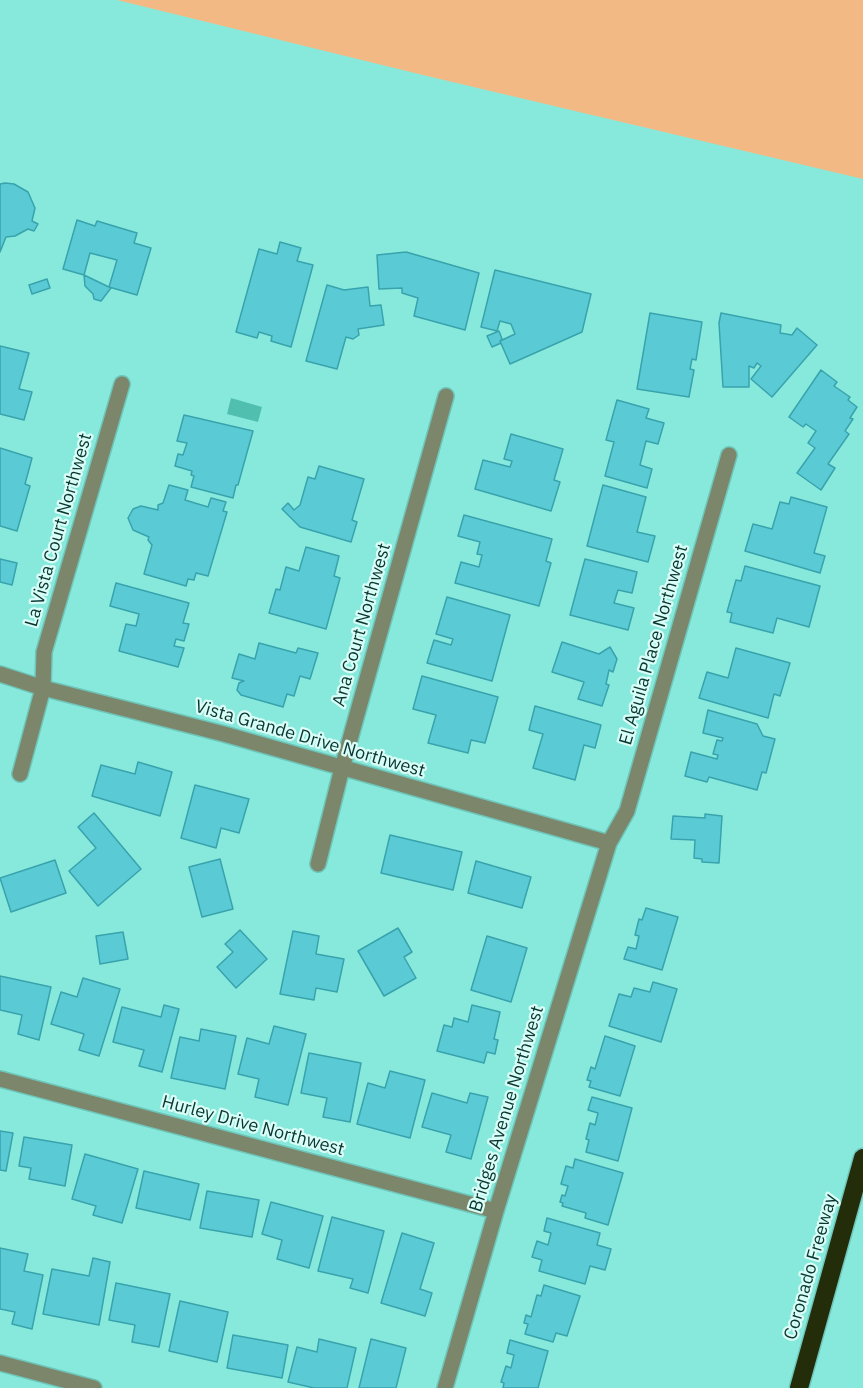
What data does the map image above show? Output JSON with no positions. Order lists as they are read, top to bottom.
{
  "streets": {
    "highway": ["Coronado Freeway"],
    "street": [
      "La Vista Court Northwest",
      "Ana Court Northwest",
      "El Aguila Place Northwest",
      "Vista Grande Drive Northwest",
      "Bridges Avenue Northwest",
      "Hurley Drive Northwest"
    ]
  },
  "crossings": [
    ["La Vista Court Northwest", "Vista Grande Drive Northwest"],
    ["Ana Court Northwest", "Vista Grande Drive Northwest"],
    ["El Aguila Place Northwest", "Vista Grande Drive Northwest"],
    ["El Aguila Place Northwest", "Bridges Avenue Northwest"],
    ["Vista Grande Drive Northwest", "Bridges Avenue Northwest"],
    ["Bridges Avenue Northwest", "Hurley Drive Northwest"]
  ]
}
